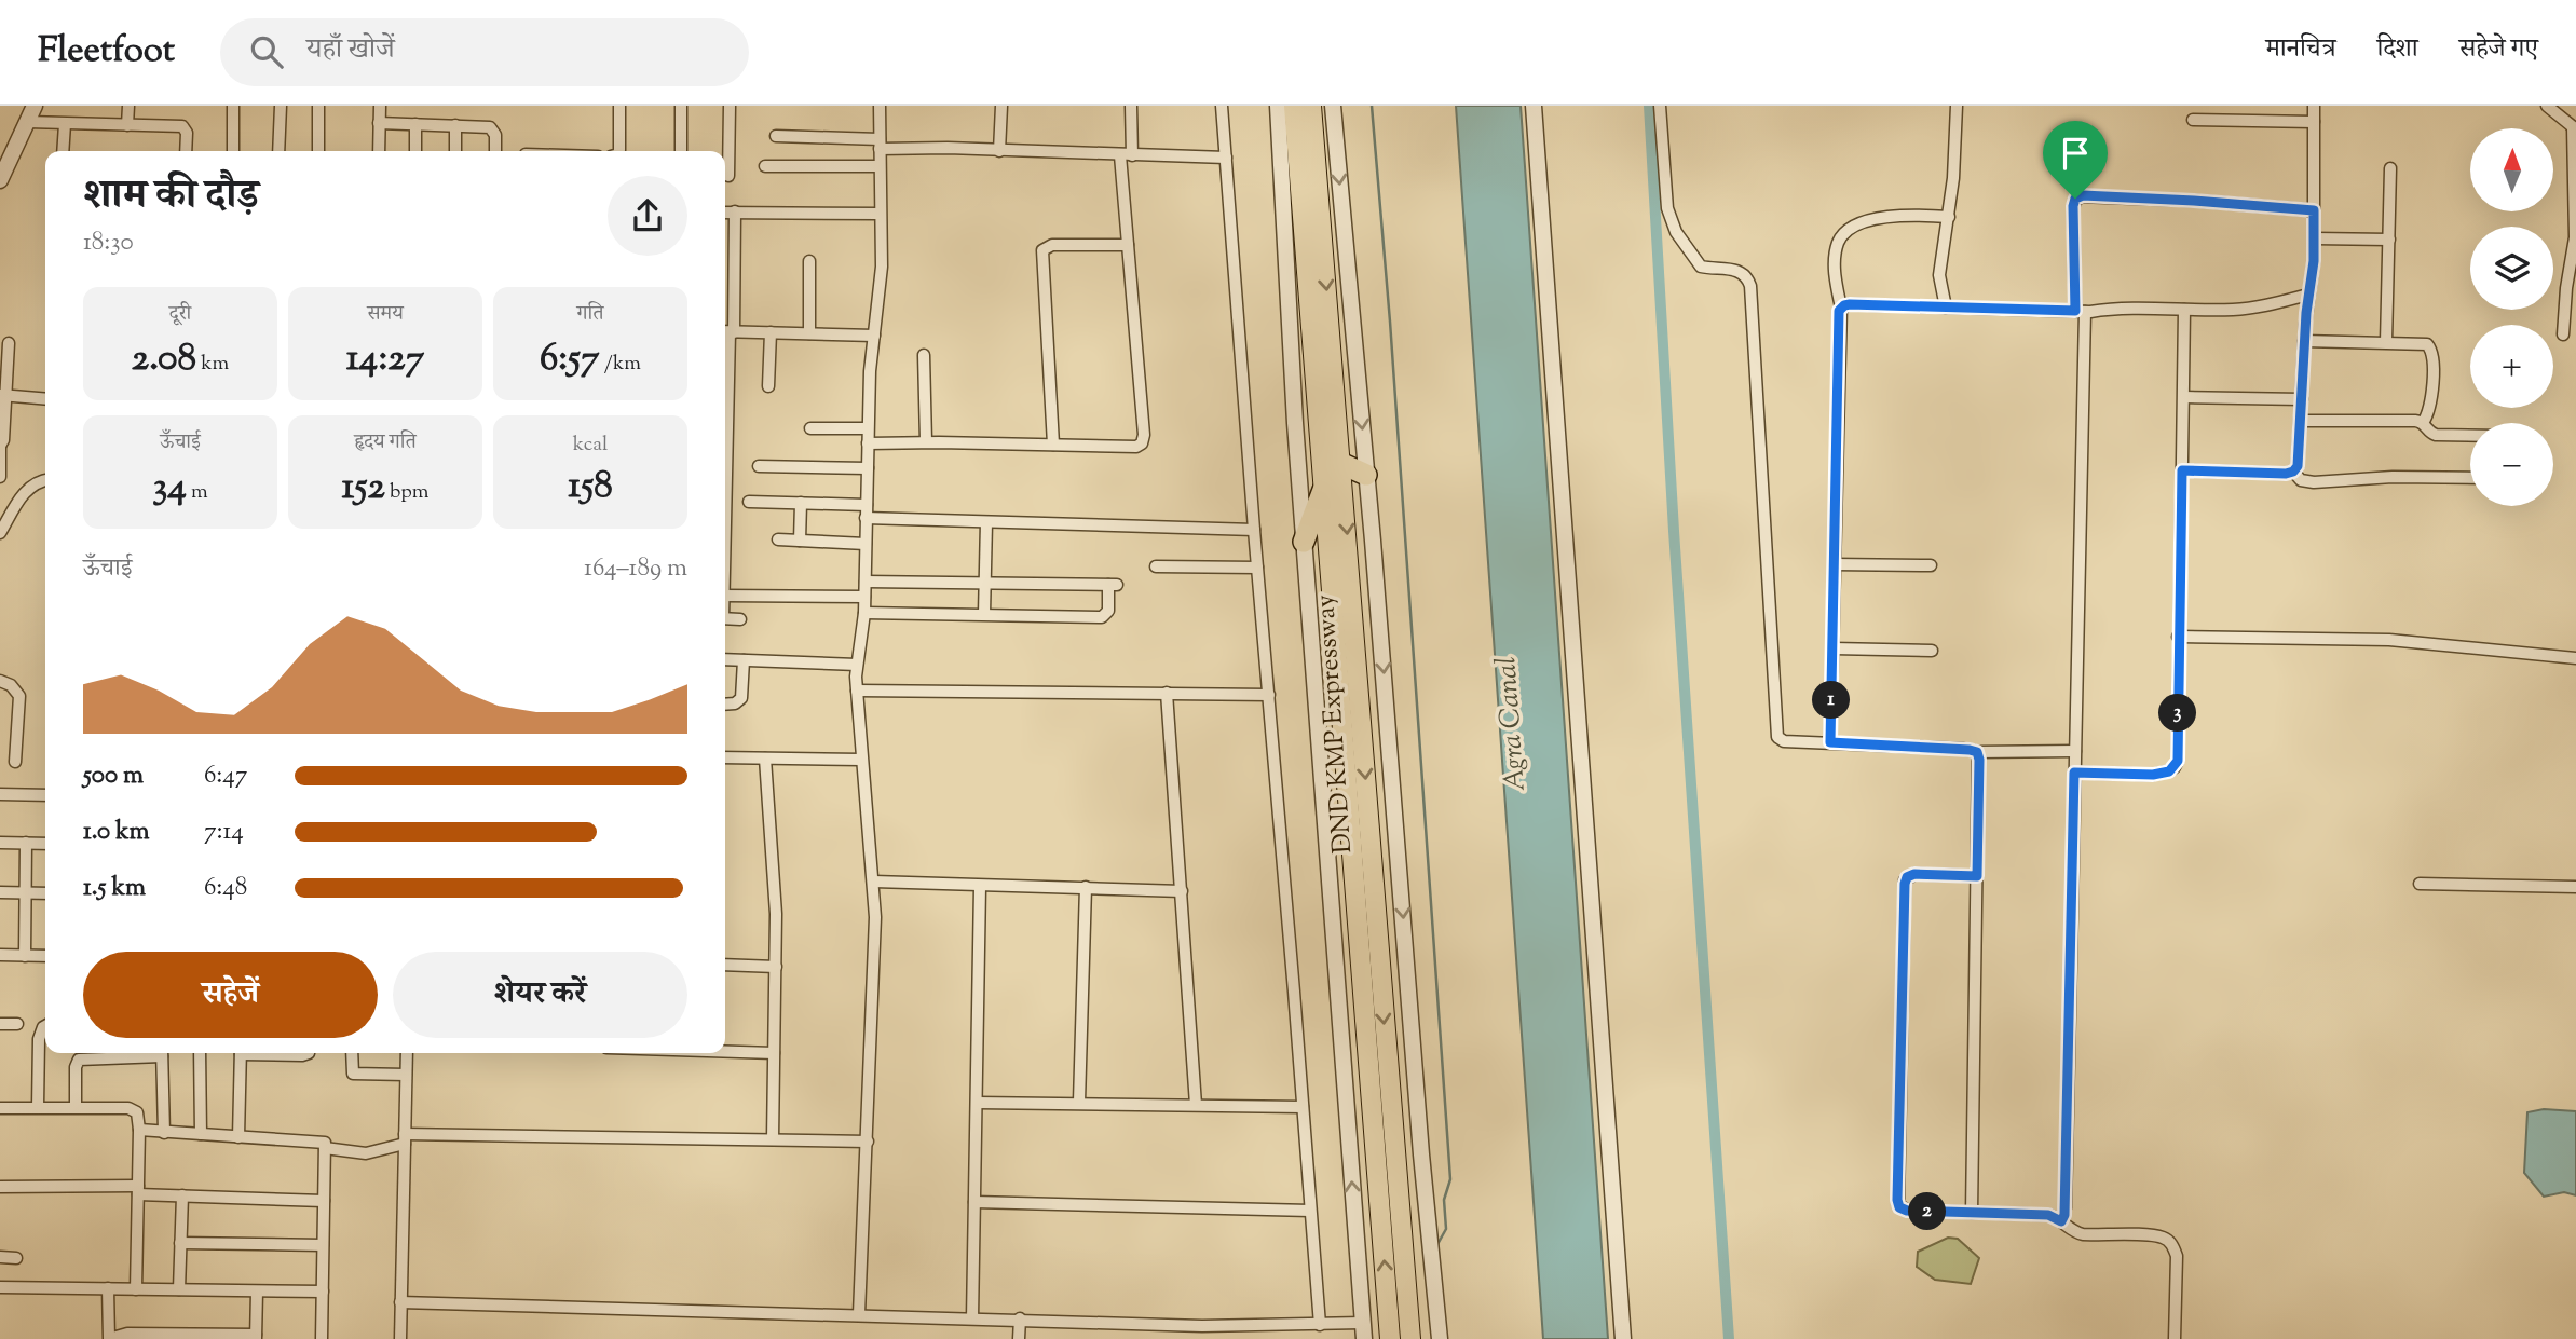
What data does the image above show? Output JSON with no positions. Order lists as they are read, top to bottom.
{
  "streets": {
    "highway": ["DND KMP Expressway"]
  },
  "water": ["Agra Canal"],
  "north": "top",
  "page": {
    "header": "Fleetfoot",
    "search": "यहाँ खोजें",
    "nav": ["मानचित्र", "दिशा", "सहेजे गए"],
    "map_buttons": ["+", "−"],
    "heading": ["शाम की दौड़", "18:30"],
    "stats": [
      ["दूरी", "2.08 km"],
      ["समय", "14:27"],
      ["गति", "6:57 /km"],
      ["ऊँचाई", "34 m"],
      ["हृदय गति", "152 bpm"],
      ["kcal", "158"]
    ],
    "chart": ["ऊँचाई", "164–189 m"],
    "pins": ["1", "3", "2"],
    "list": [
      {
        "name": "500 m",
        "note": "6:47"
      },
      {
        "name": "1.0 km",
        "note": "7:14"
      },
      {
        "name": "1.5 km",
        "note": "6:48"
      }
    ],
    "buttons": ["सहेजें", "शेयर करें"]
  }
}
